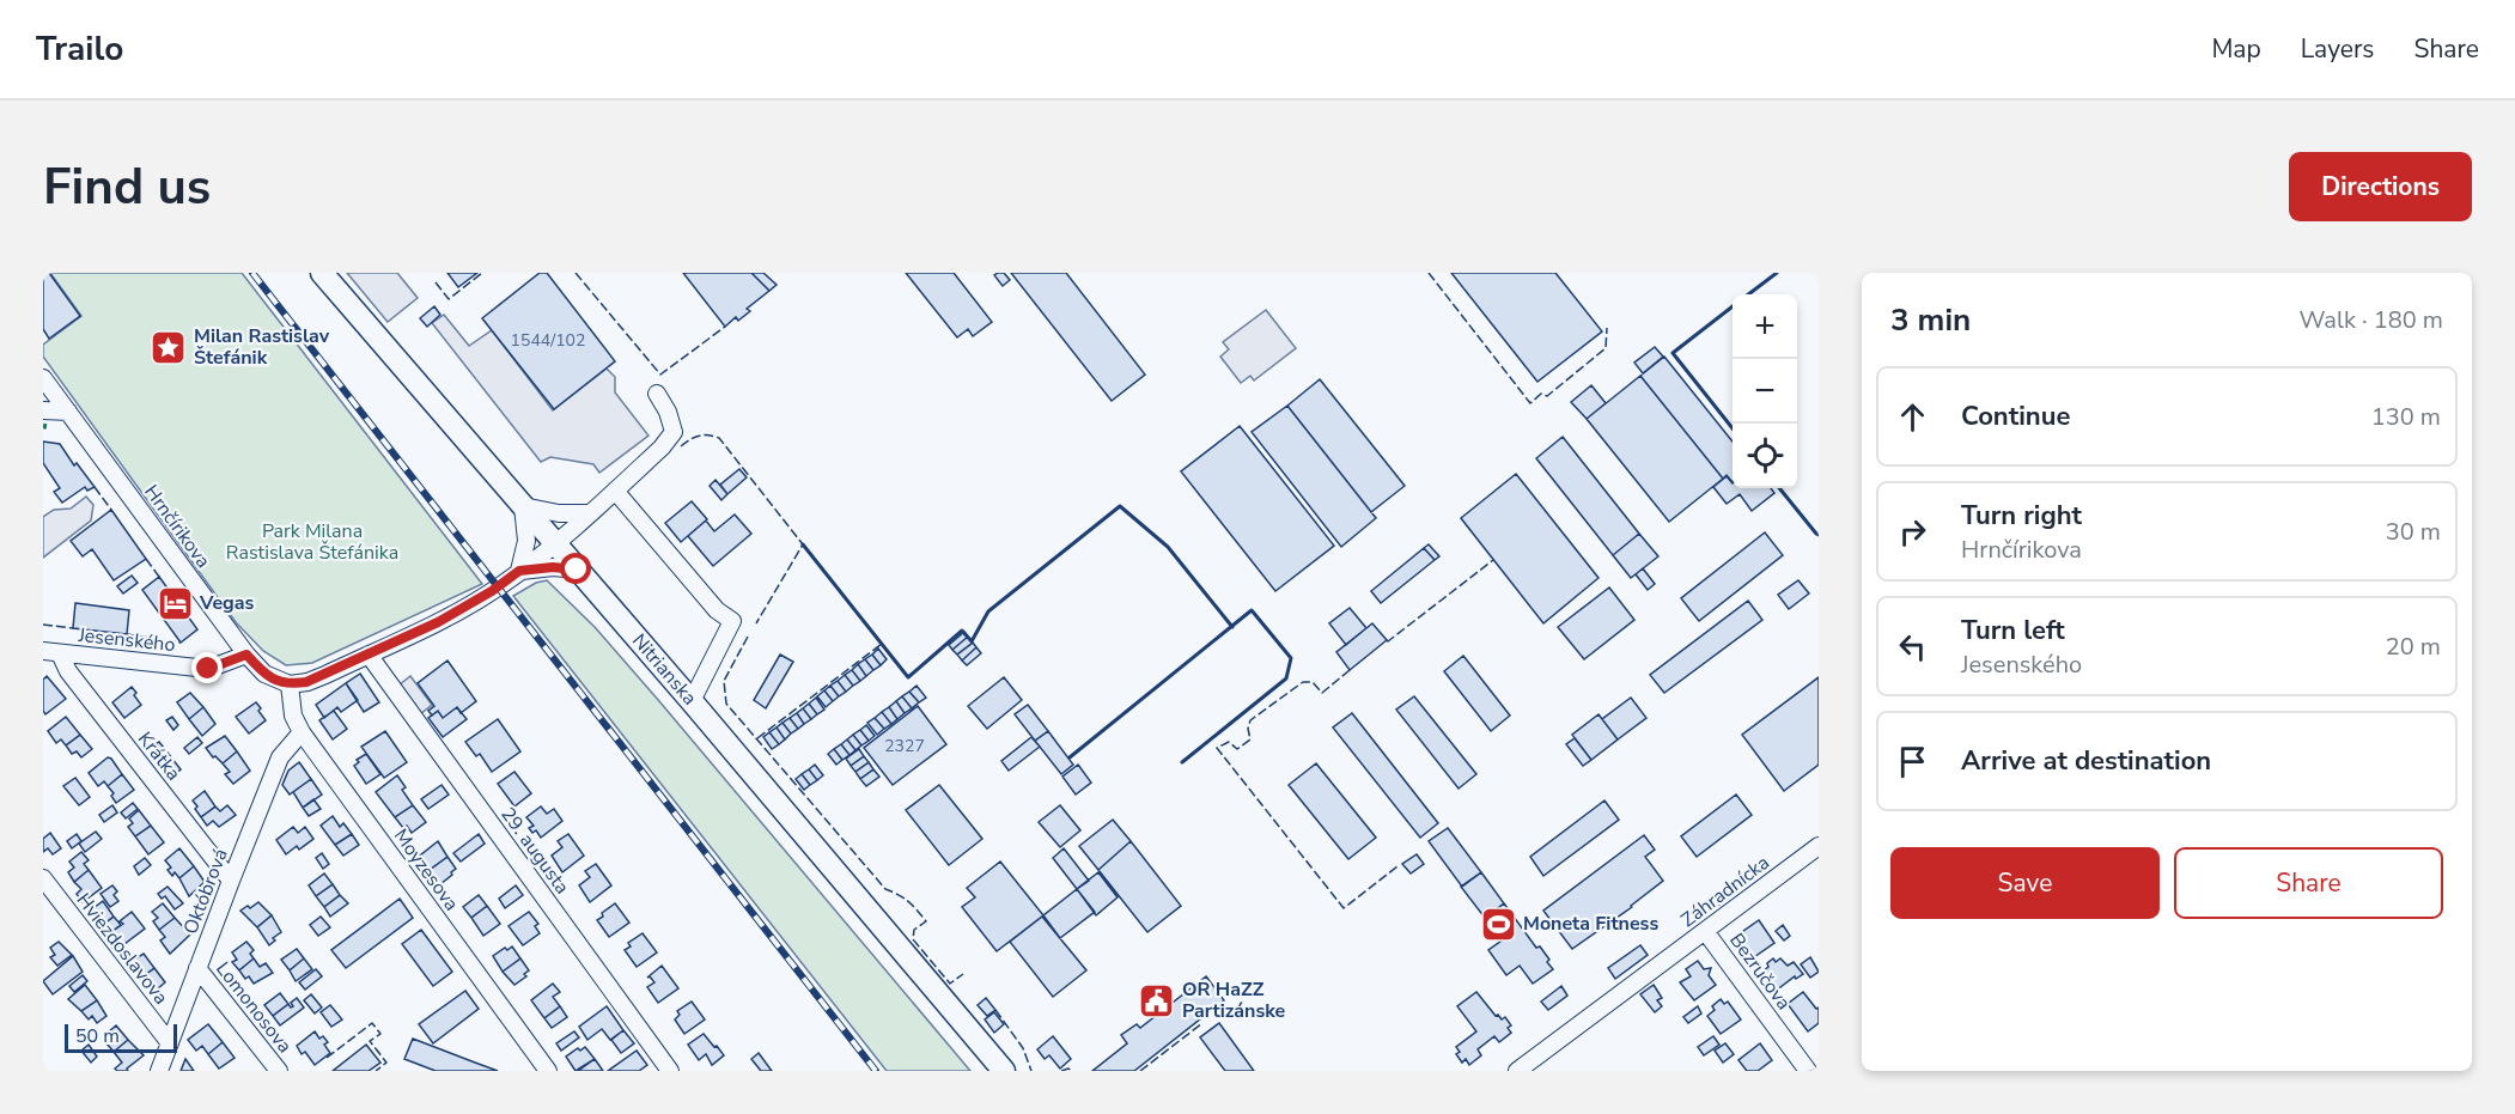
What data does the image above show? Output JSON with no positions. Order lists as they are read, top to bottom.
{
  "streets": {
    "main road": ["Nitrianska"],
    "street": [
      "Hrnčírikova",
      "Jesenského",
      "Krátka",
      "29. augusta",
      "Moyzesova",
      "Októbrová",
      "Záhradnícka",
      "Hviezdoslavova",
      "Bezručova",
      "Lomonosova"
    ]
  },
  "crossings": [
    ["Hrnčírikova", "Jesenského"],
    ["Hrnčírikova", "Moyzesova"],
    ["Jesenského", "Krátka"],
    ["Krátka", "Októbrová"],
    ["Moyzesova", "Októbrová"],
    ["Októbrová", "Hviezdoslavova"],
    ["Októbrová", "Lomonosova"],
    ["Záhradnícka", "Bezručova"]
  ],
  "parks": ["Park Milana Rastislava Štefánika"],
  "places": {
    "place": ["Milan Rastislav Štefánik"],
    "hotel": ["Vegas"],
    "sports": ["Moneta Fitness"],
    "public building": ["OR HaZZ Partizánske"]
  },
  "house_numbers": ["1544/102", "2327"],
  "scale_bar": "50 m",
  "page": {
    "header": "Trailo",
    "nav": ["Map", "Layers", "Share"],
    "buttons": [
      "Directions",
      ["Save", "Share"]
    ],
    "title": "Find us",
    "heading": ["3 min", "Walk · 180 m"],
    "map_buttons": ["+", "−"],
    "list": [
      ["Continue", "130 m"],
      ["Turn right", "Hrnčírikova", "30 m"],
      ["Turn left", "Jesenského", "20 m"],
      "Arrive at destination"
    ],
    "scale": "50 m"
  }
}
